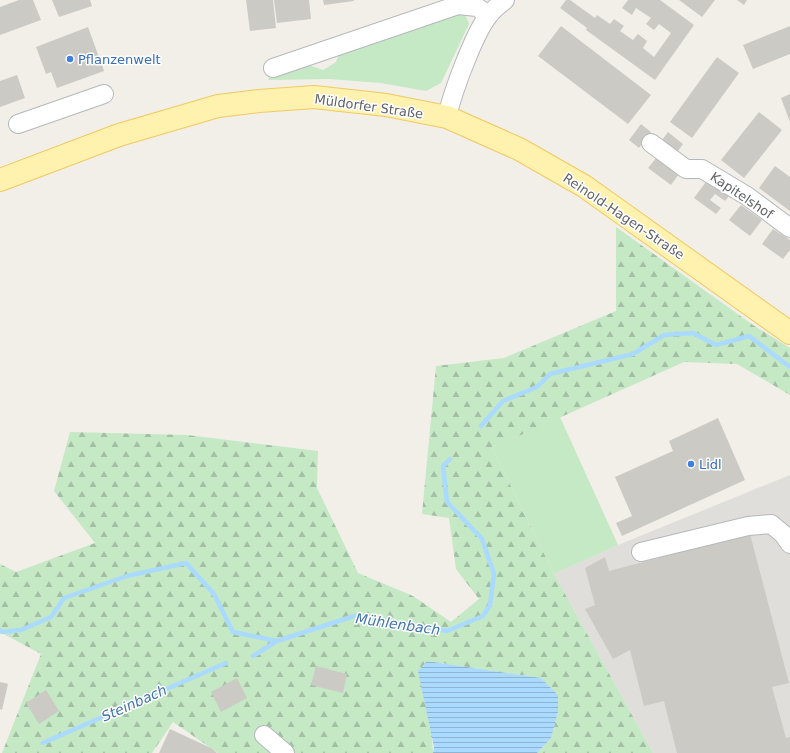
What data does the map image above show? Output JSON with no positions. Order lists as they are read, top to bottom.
{
  "streets": {
    "main road": ["Müldorfer Straße", "Reinold-Hagen-Straße"],
    "street": ["Kapitelshof"]
  },
  "crossings": [
    ["Müldorfer Straße", "Reinold-Hagen-Straße"]
  ],
  "water": ["Mühlenbach", "Steinbach"],
  "places": ["Pflanzenwelt", "Lidl"]
}
